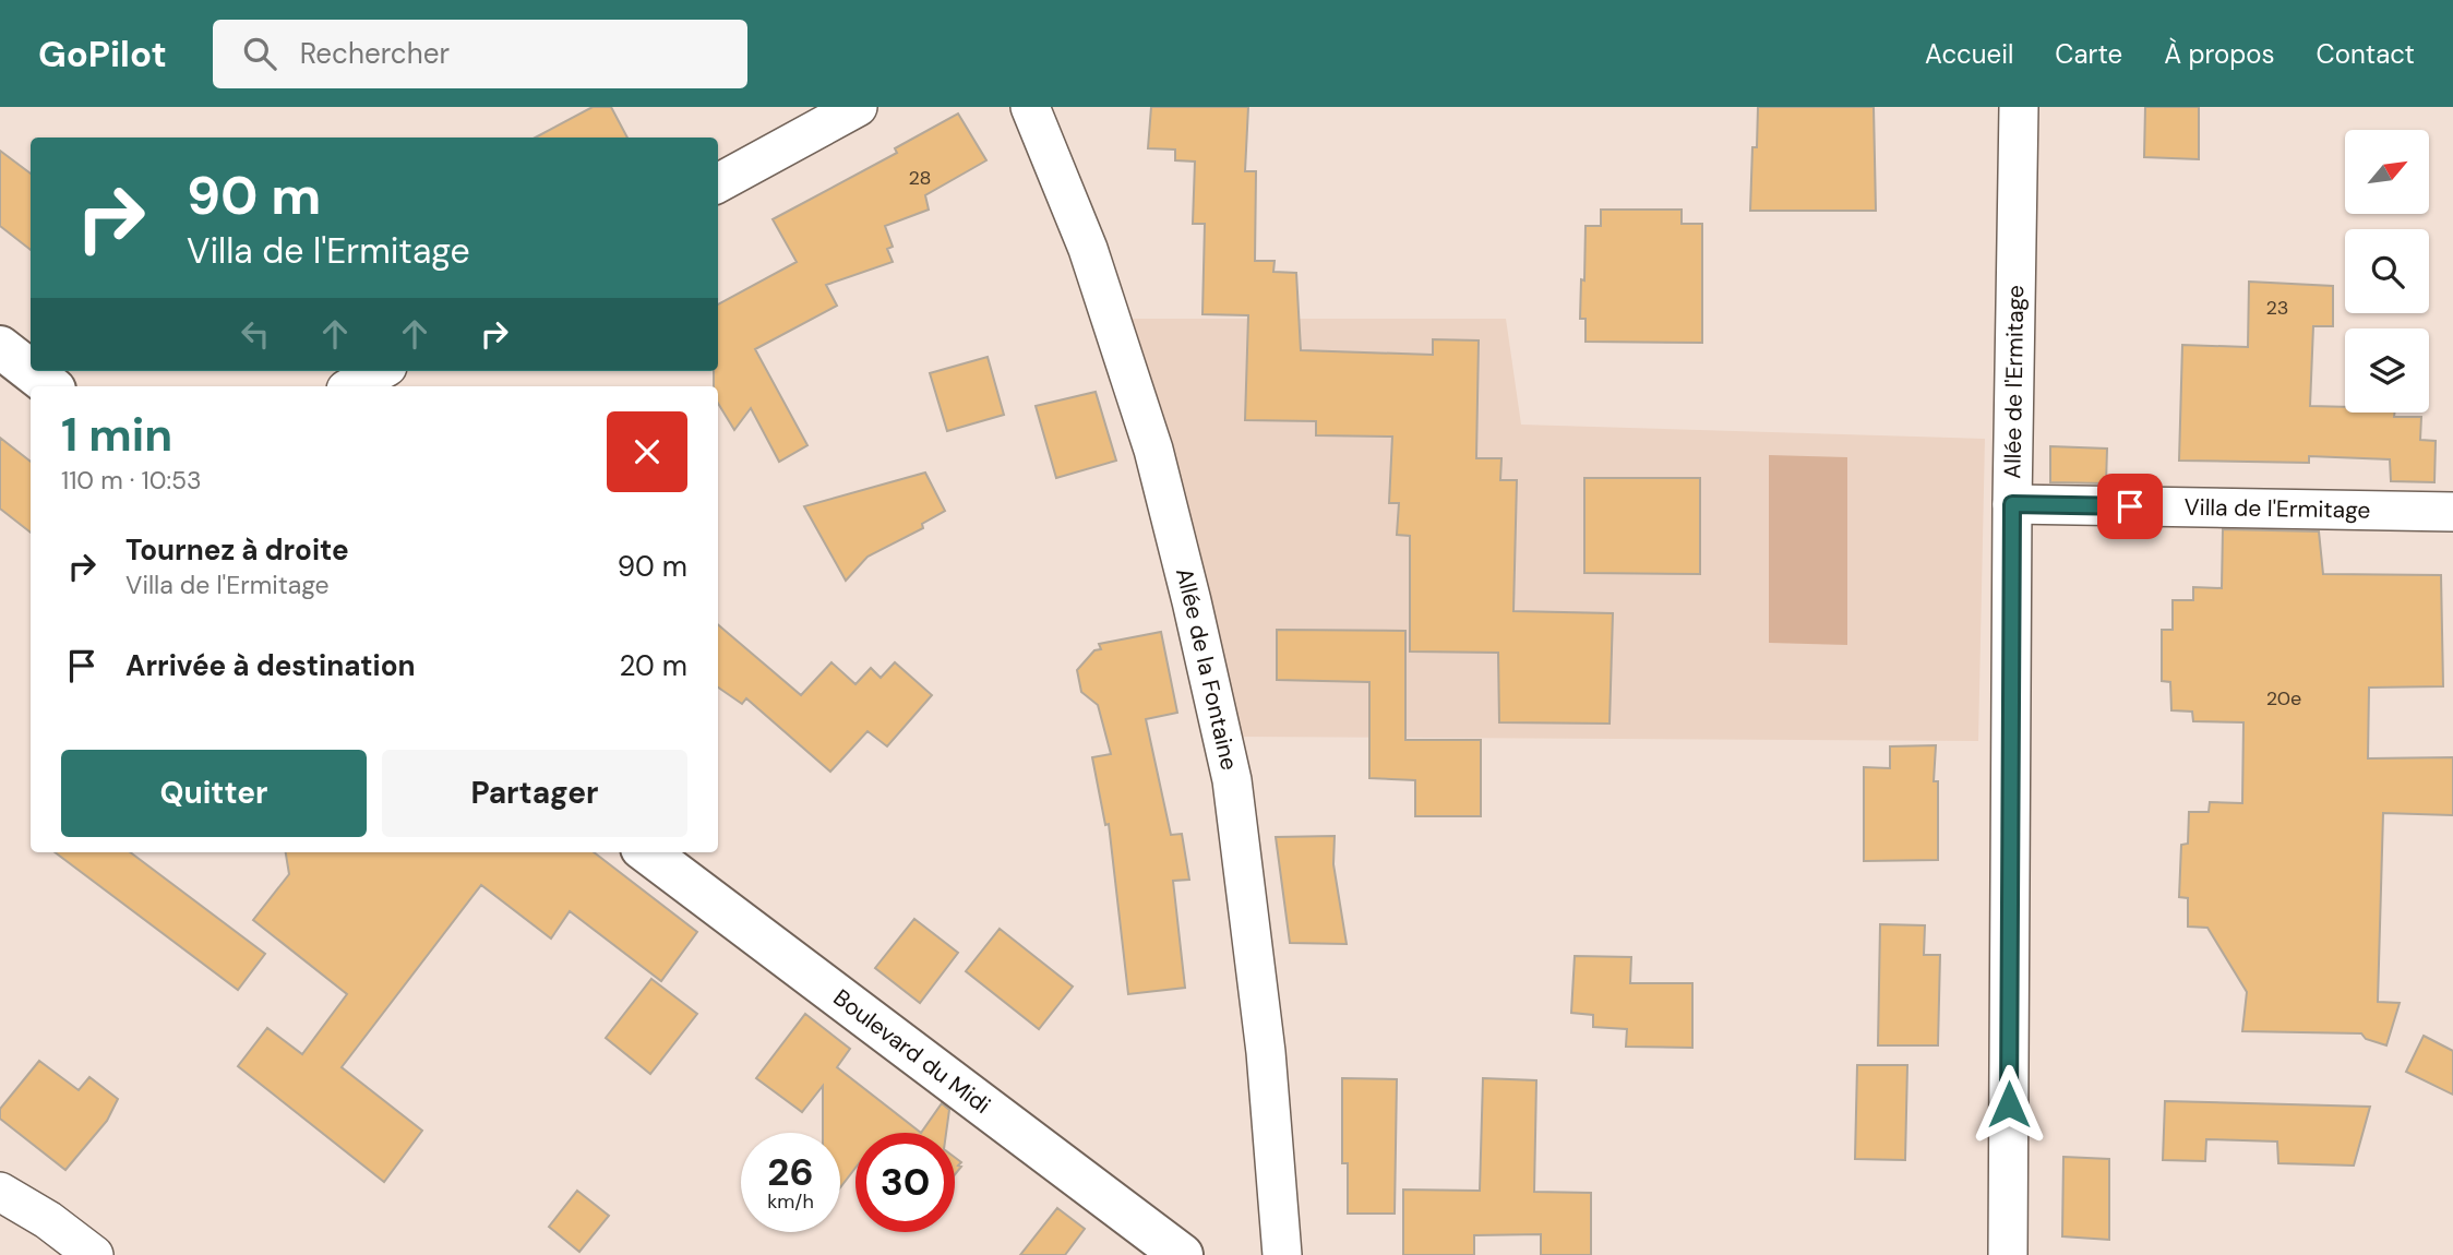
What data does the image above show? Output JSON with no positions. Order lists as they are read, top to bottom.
{
  "streets": {
    "street": [
      "Allée de l'Ermitage",
      "Villa de l'Ermitage",
      "Allée de la Fontaine",
      "Boulevard du Midi"
    ]
  },
  "crossings": [
    ["Allée de l'Ermitage", "Villa de l'Ermitage"]
  ],
  "house_numbers": ["28", "23", "20e"],
  "north": "top right",
  "page": {
    "header": "GoPilot",
    "search": "Rechercher",
    "nav": [
      "Accueil",
      "Carte",
      "À propos",
      "Contact"
    ],
    "turn": ["90 m", "Villa de l'Ermitage"],
    "heading": ["1 min", "110 m · 10:53"],
    "list": [
      {
        "name": "Tournez à droite",
        "note": "Villa de l'Ermitage",
        "value": "90 m"
      },
      {
        "name": "Arrivée à destination",
        "value": "20 m"
      }
    ],
    "buttons": ["Quitter", "Partager"],
    "speed": "26 km/h",
    "limit": "30"
  }
}
